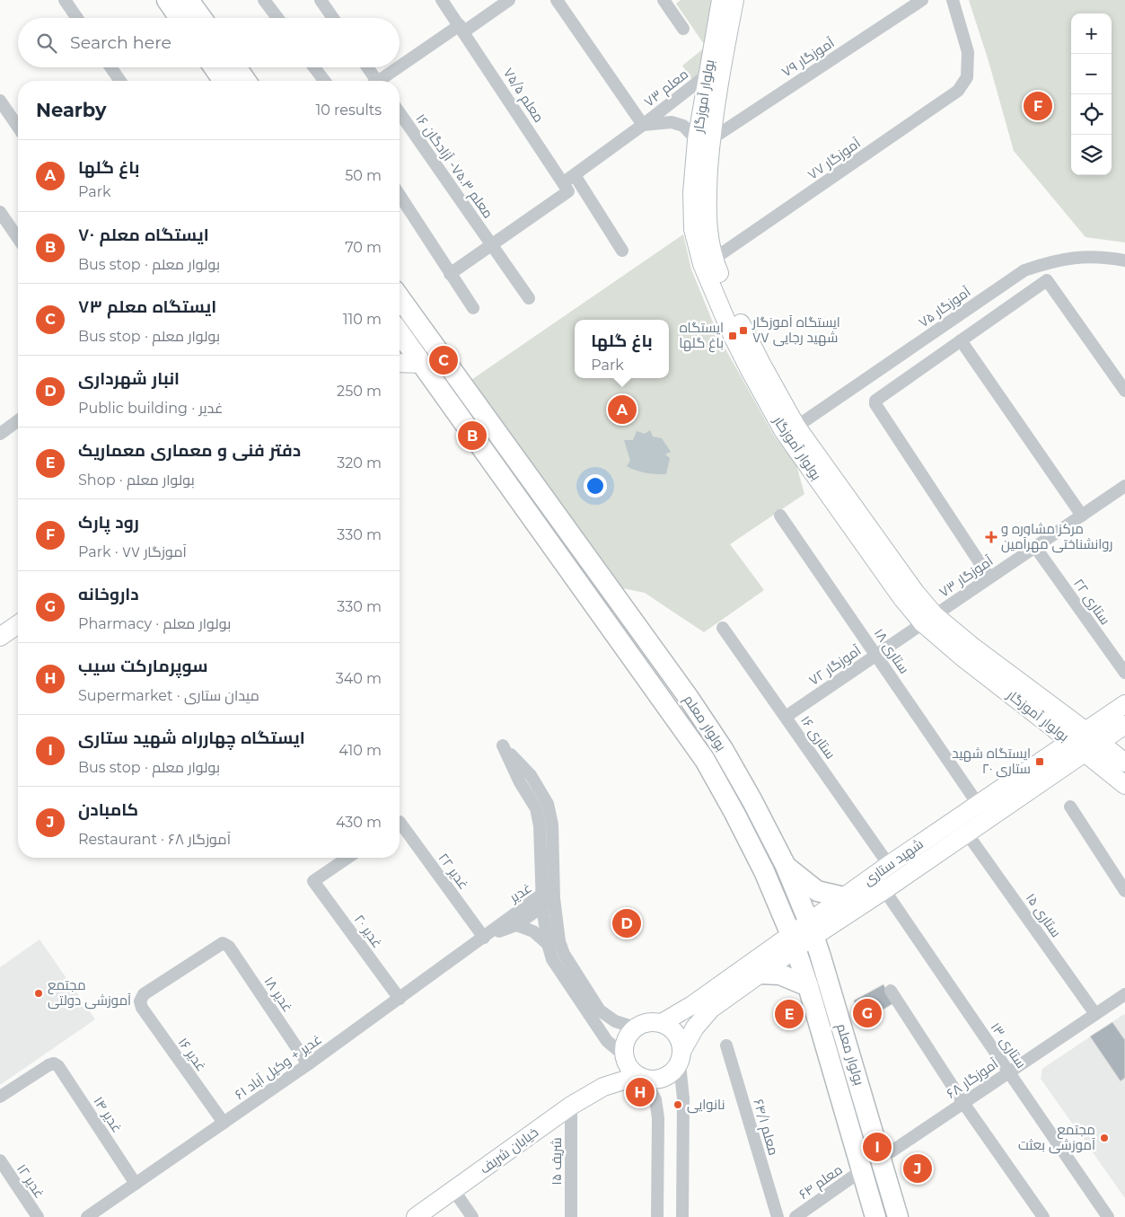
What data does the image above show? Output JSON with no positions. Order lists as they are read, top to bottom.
{
  "streets": {
    "main road": [
      "بولوار آموزگار",
      "بولوار معلم",
      "شهید ستاری",
      "خیابان شریف"
    ],
    "street": [
      "۷۹ آموزگار",
      "معلم ۷۳",
      "معلم ۷۵/۵",
      "۷۷ آموزگار",
      "معلم ۷۵.۳- آزادگان ۱۶",
      "آموزگار ۷۵",
      "۷۳ آموزگار",
      "ستاری ۲۲",
      "ستاری ۱۸",
      "۷۲ آموزگار",
      "ستاری ۱۶",
      "غدیر ۲۲",
      "غدیر",
      "ستاری ۱۵",
      "غدیر ۲۰",
      "غدیر ۱۸",
      "ستاری ۱۳",
      "غدیر ۱۶",
      "غدیر + وکیل آباد ۶۱",
      "آموزگار ۶۸",
      "غدیر ۱۴",
      "معلم ۶۴/۱",
      "شریف ۱۵",
      "غدیر ۱۲",
      "معلم ۶۴"
    ]
  },
  "crossings": [
    ["۷۹ آموزگار", "بولوار آموزگار"],
    ["معلم ۷۳", "معلم ۷۵/۵"],
    ["معلم ۷۳", "بولوار آموزگار"],
    ["بولوار آموزگار", "۷۷ آموزگار"],
    ["بولوار آموزگار", "آموزگار ۷۵"],
    ["بولوار آموزگار", "۷۳ آموزگار"],
    ["بولوار آموزگار", "۷۲ آموزگار"],
    ["بولوار آموزگار", "شهید ستاری"],
    ["۷۳ آموزگار", "ستاری ۲۲"],
    ["۷۳ آموزگار", "۷۲ آموزگار"],
    ["ستاری ۱۸", "۷۲ آموزگار"],
    ["ستاری ۱۸", "شهید ستاری"],
    ["۷۲ آموزگار", "ستاری ۱۶"],
    ["بولوار معلم", "شهید ستاری"],
    ["بولوار معلم", "آموزگار ۶۸"],
    ["بولوار معلم", "معلم ۶۴"],
    ["ستاری ۱۶", "شهید ستاری"],
    ["شهید ستاری", "ستاری ۱۵"],
    ["شهید ستاری", "ستاری ۱۳"],
    ["شهید ستاری", "خیابان شریف"],
    ["غدیر ۲۲", "غدیر"],
    ["غدیر ۲۲", "غدیر + وکیل آباد ۶۱"],
    ["غدیر", "غدیر + وکیل آباد ۶۱"],
    ["ستاری ۱۵", "آموزگار ۶۸"],
    ["غدیر ۲۰", "غدیر + وکیل آباد ۶۱"],
    ["غدیر ۱۸", "غدیر ۱۶"],
    ["غدیر ۱۸", "غدیر + وکیل آباد ۶۱"],
    ["ستاری ۱۳", "آموزگار ۶۸"],
    ["غدیر ۱۶", "غدیر + وکیل آباد ۶۱"],
    ["غدیر + وکیل آباد ۶۱", "غدیر ۱۴"],
    ["خیابان شریف", "شریف ۱۵"]
  ],
  "places": {
    "transit": ["ایستگاه آموزگار شهید رجایی ۷۷", "ایستگاه باغ گلها", "ایستگاه شهید ستاری ۲۰"],
    "health": ["مرکز مشاوره و روانشناختی مهرآمین"],
    "other": ["مجتمع آموزشی دولتی", "نانوایی", "مجتمع آموزشی بعثت"]
  },
  "page": {
    "map_buttons": ["+", "−"],
    "search": "Search here",
    "heading": ["Nearby", "10 results"],
    "pins": [
      "F",
      "C",
      "A",
      "B",
      "D",
      "G",
      "E",
      "H",
      "I",
      "J"
    ],
    "list": [
      {
        "mark": "A",
        "name": "باغ گلها",
        "note": "Park",
        "value": "50 m"
      },
      {
        "mark": "B",
        "name": "ایستگاه معلم ۷۰",
        "note": "Bus stop · بولوار معلم",
        "value": "70 m"
      },
      {
        "mark": "C",
        "name": "ایستگاه معلم ۷۳",
        "note": "Bus stop · بولوار معلم",
        "value": "110 m"
      },
      {
        "mark": "D",
        "name": "انبار شهرداری",
        "note": "Public building · غدیر",
        "value": "250 m"
      },
      {
        "mark": "E",
        "name": "دفتر فنی و معماری معماریک",
        "note": "Shop · بولوار معلم",
        "value": "320 m"
      },
      {
        "mark": "F",
        "name": "رود پارک",
        "note": "Park · ۷۷ آموزگار",
        "value": "330 m"
      },
      {
        "mark": "G",
        "name": "داروخانه",
        "note": "Pharmacy · بولوار معلم",
        "value": "330 m"
      },
      {
        "mark": "H",
        "name": "سوپرمارکت سیب",
        "note": "Supermarket · میدان ستاری",
        "value": "340 m"
      },
      {
        "mark": "I",
        "name": "ایستگاه چهارراه شهید ستاری",
        "note": "Bus stop · بولوار معلم",
        "value": "410 m"
      },
      {
        "mark": "J",
        "name": "کامبادن",
        "note": "Restaurant · آموزگار ۶۸",
        "value": "430 m"
      }
    ],
    "popup": ["باغ گلها", "Park"]
  }
}
